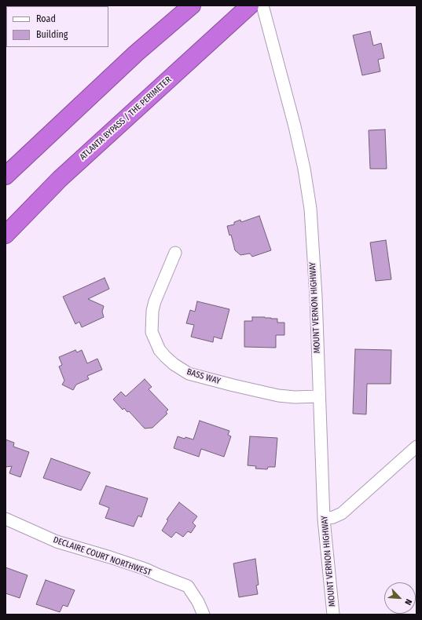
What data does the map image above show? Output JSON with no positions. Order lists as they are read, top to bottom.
{
  "streets": {
    "highway": ["ATLANTA BYPASS / THE PERIMETER"],
    "street": ["MOUNT VERNON HIGHWAY", "BASS WAY", "DECLAIRE COURT NORTHWEST"]
  },
  "crossings": [
    ["MOUNT VERNON HIGHWAY", "BASS WAY"]
  ],
  "legend": ["Road", "Building"],
  "north": "bottom right"
}
